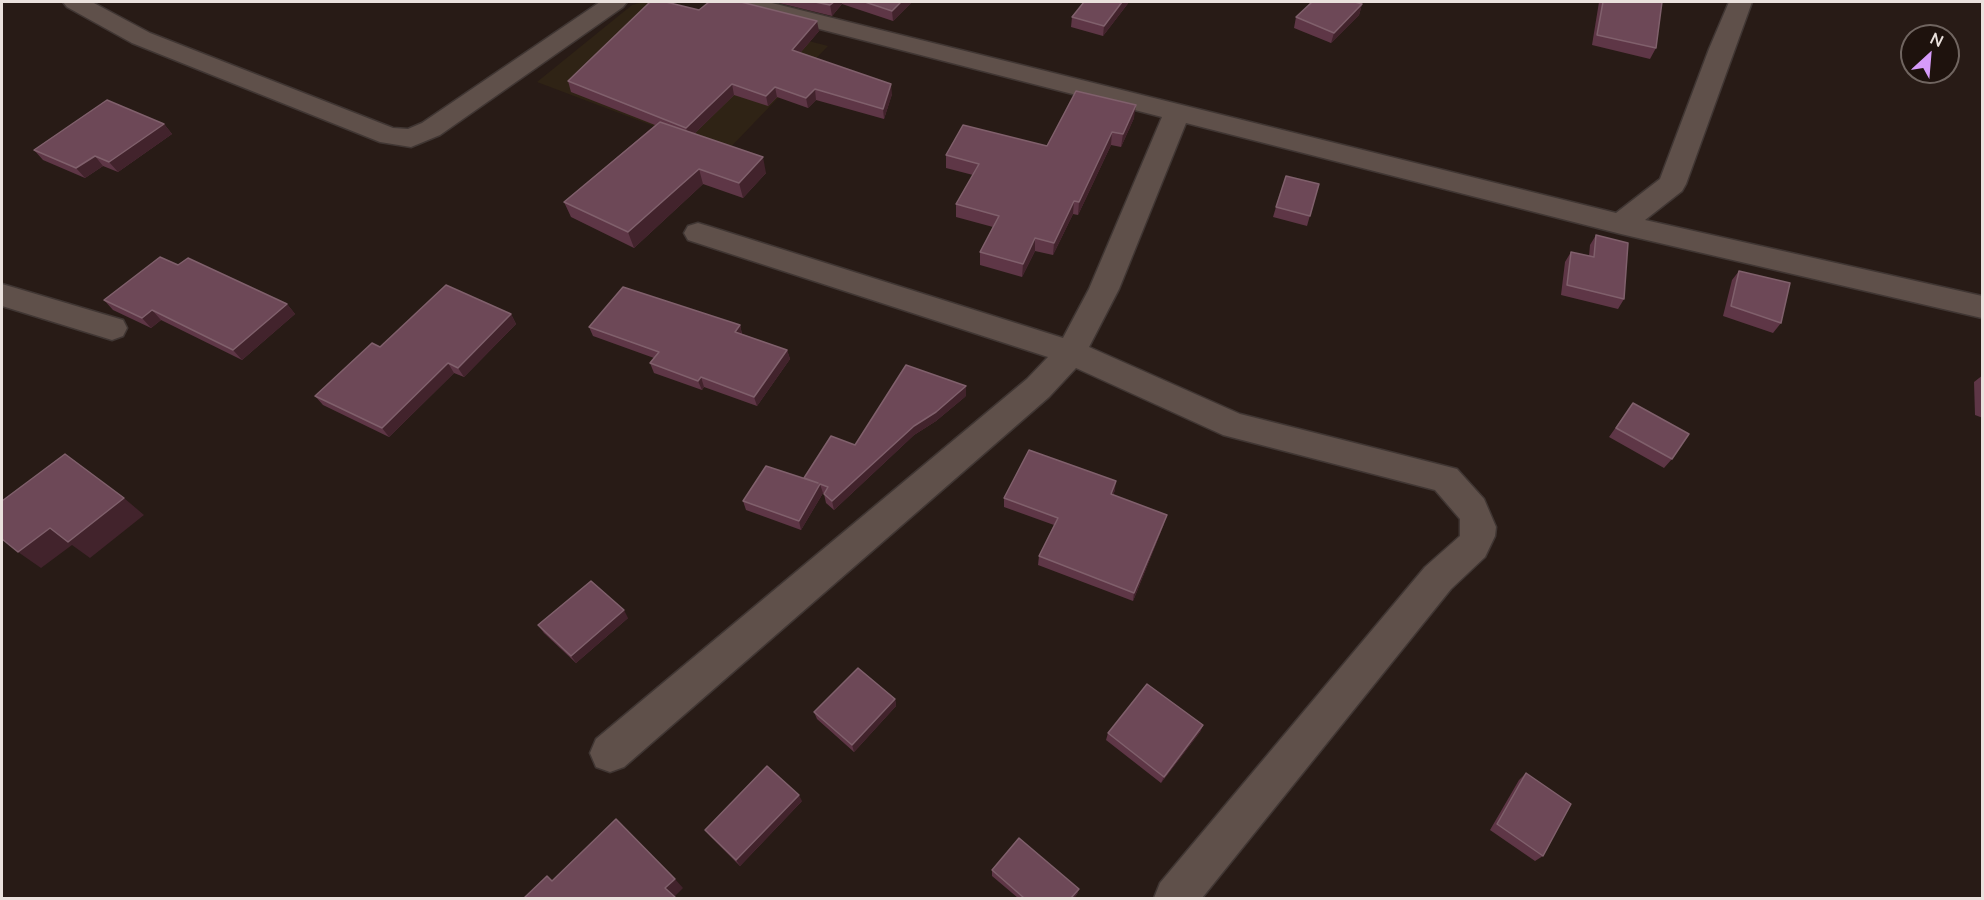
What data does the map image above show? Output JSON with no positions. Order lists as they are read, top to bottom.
{
  "north": "top right"
}
